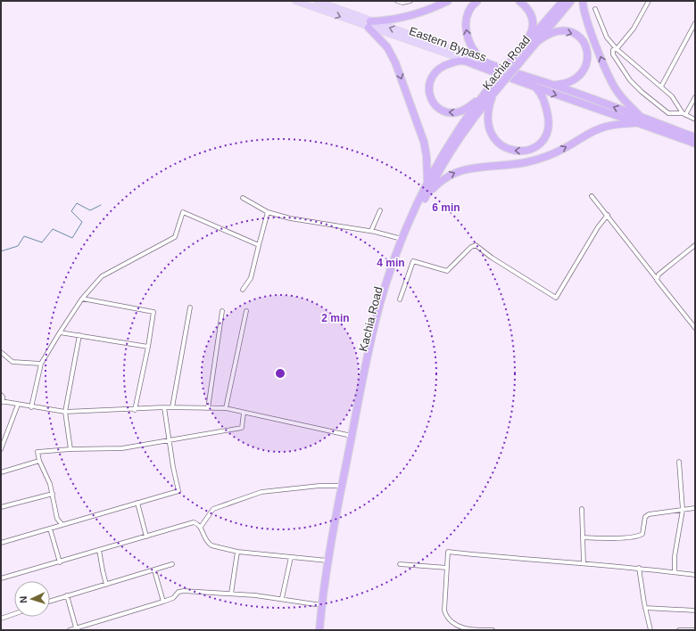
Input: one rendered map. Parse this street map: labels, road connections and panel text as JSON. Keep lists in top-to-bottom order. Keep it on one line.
{"streets":{"highway":["Eastern Bypass","Kachia Road"]},"north":"left","rings":["6 min","4 min","2 min"]}
